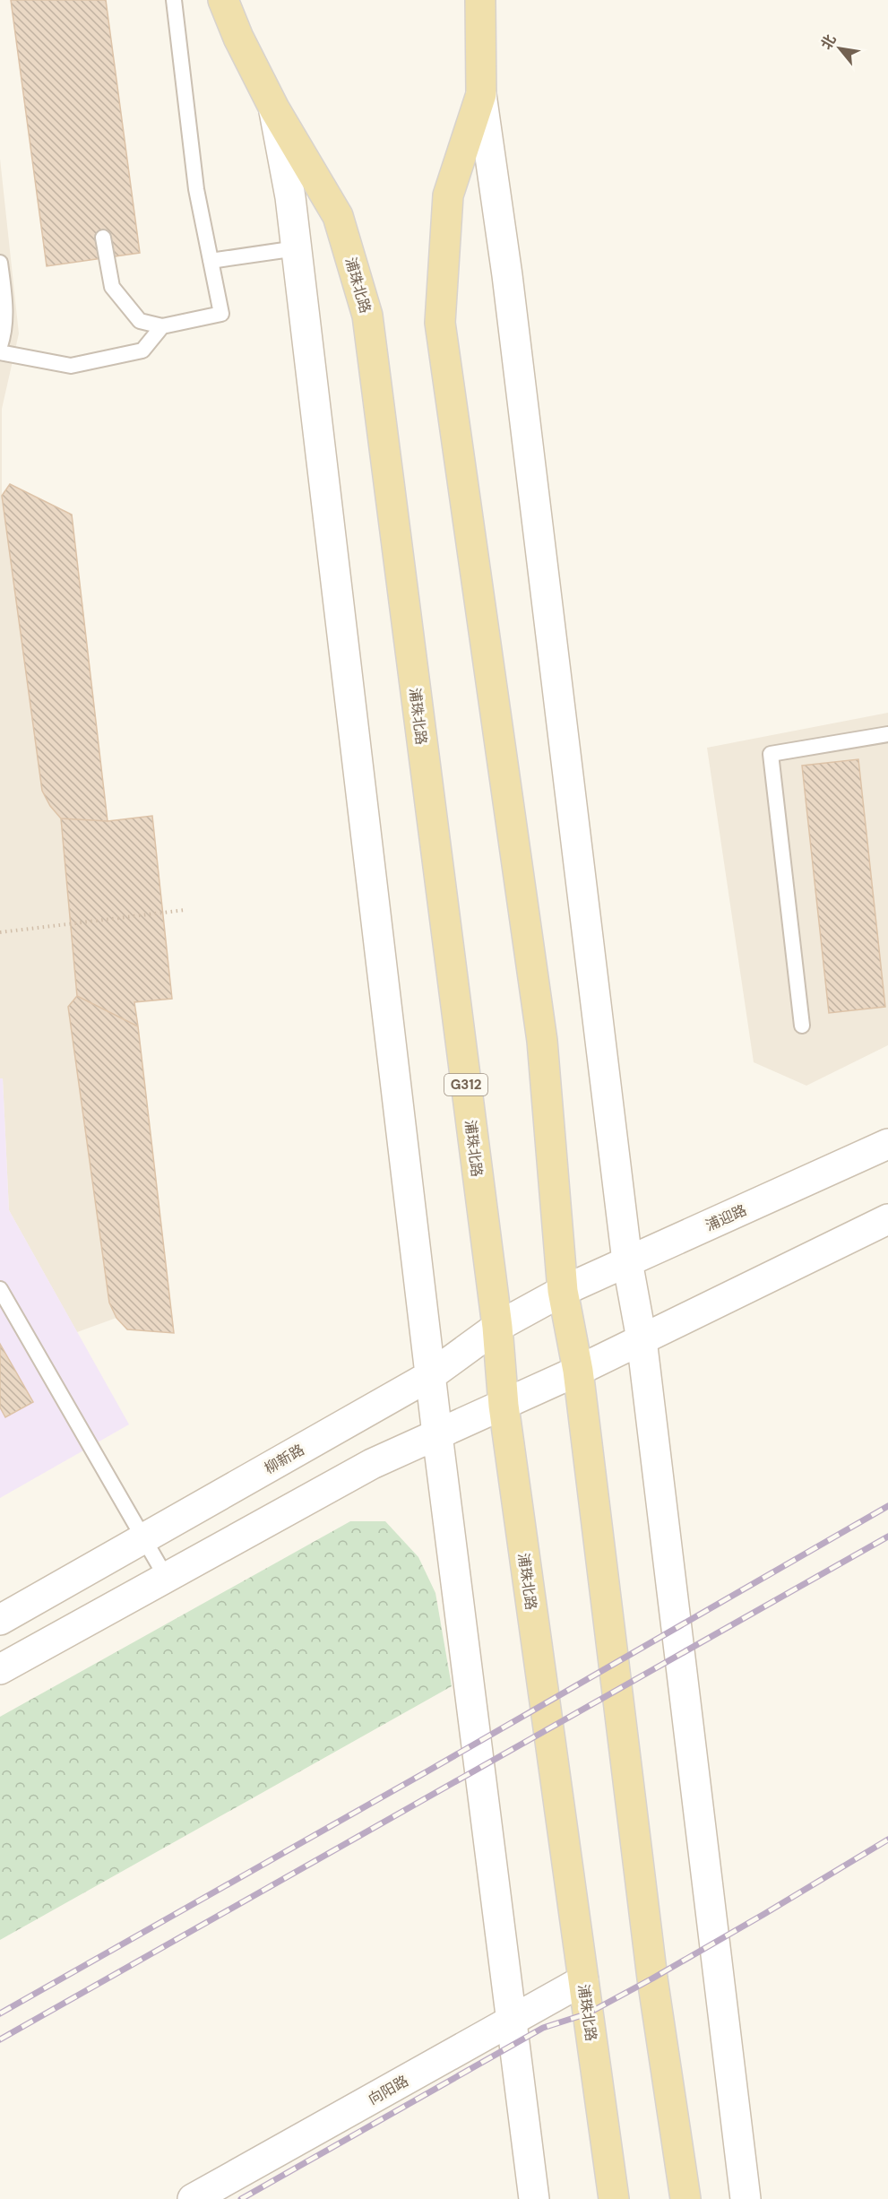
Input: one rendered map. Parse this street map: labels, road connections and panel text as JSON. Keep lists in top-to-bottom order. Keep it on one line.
{"streets":{"main road":["浦珠北路","G312"],"street":["浦迎路","柳新路","向阳路"]},"crossings":[["浦珠北路","柳新路"],["浦珠北路","向阳路"],["浦迎路","柳新路"]],"north":"top left"}
